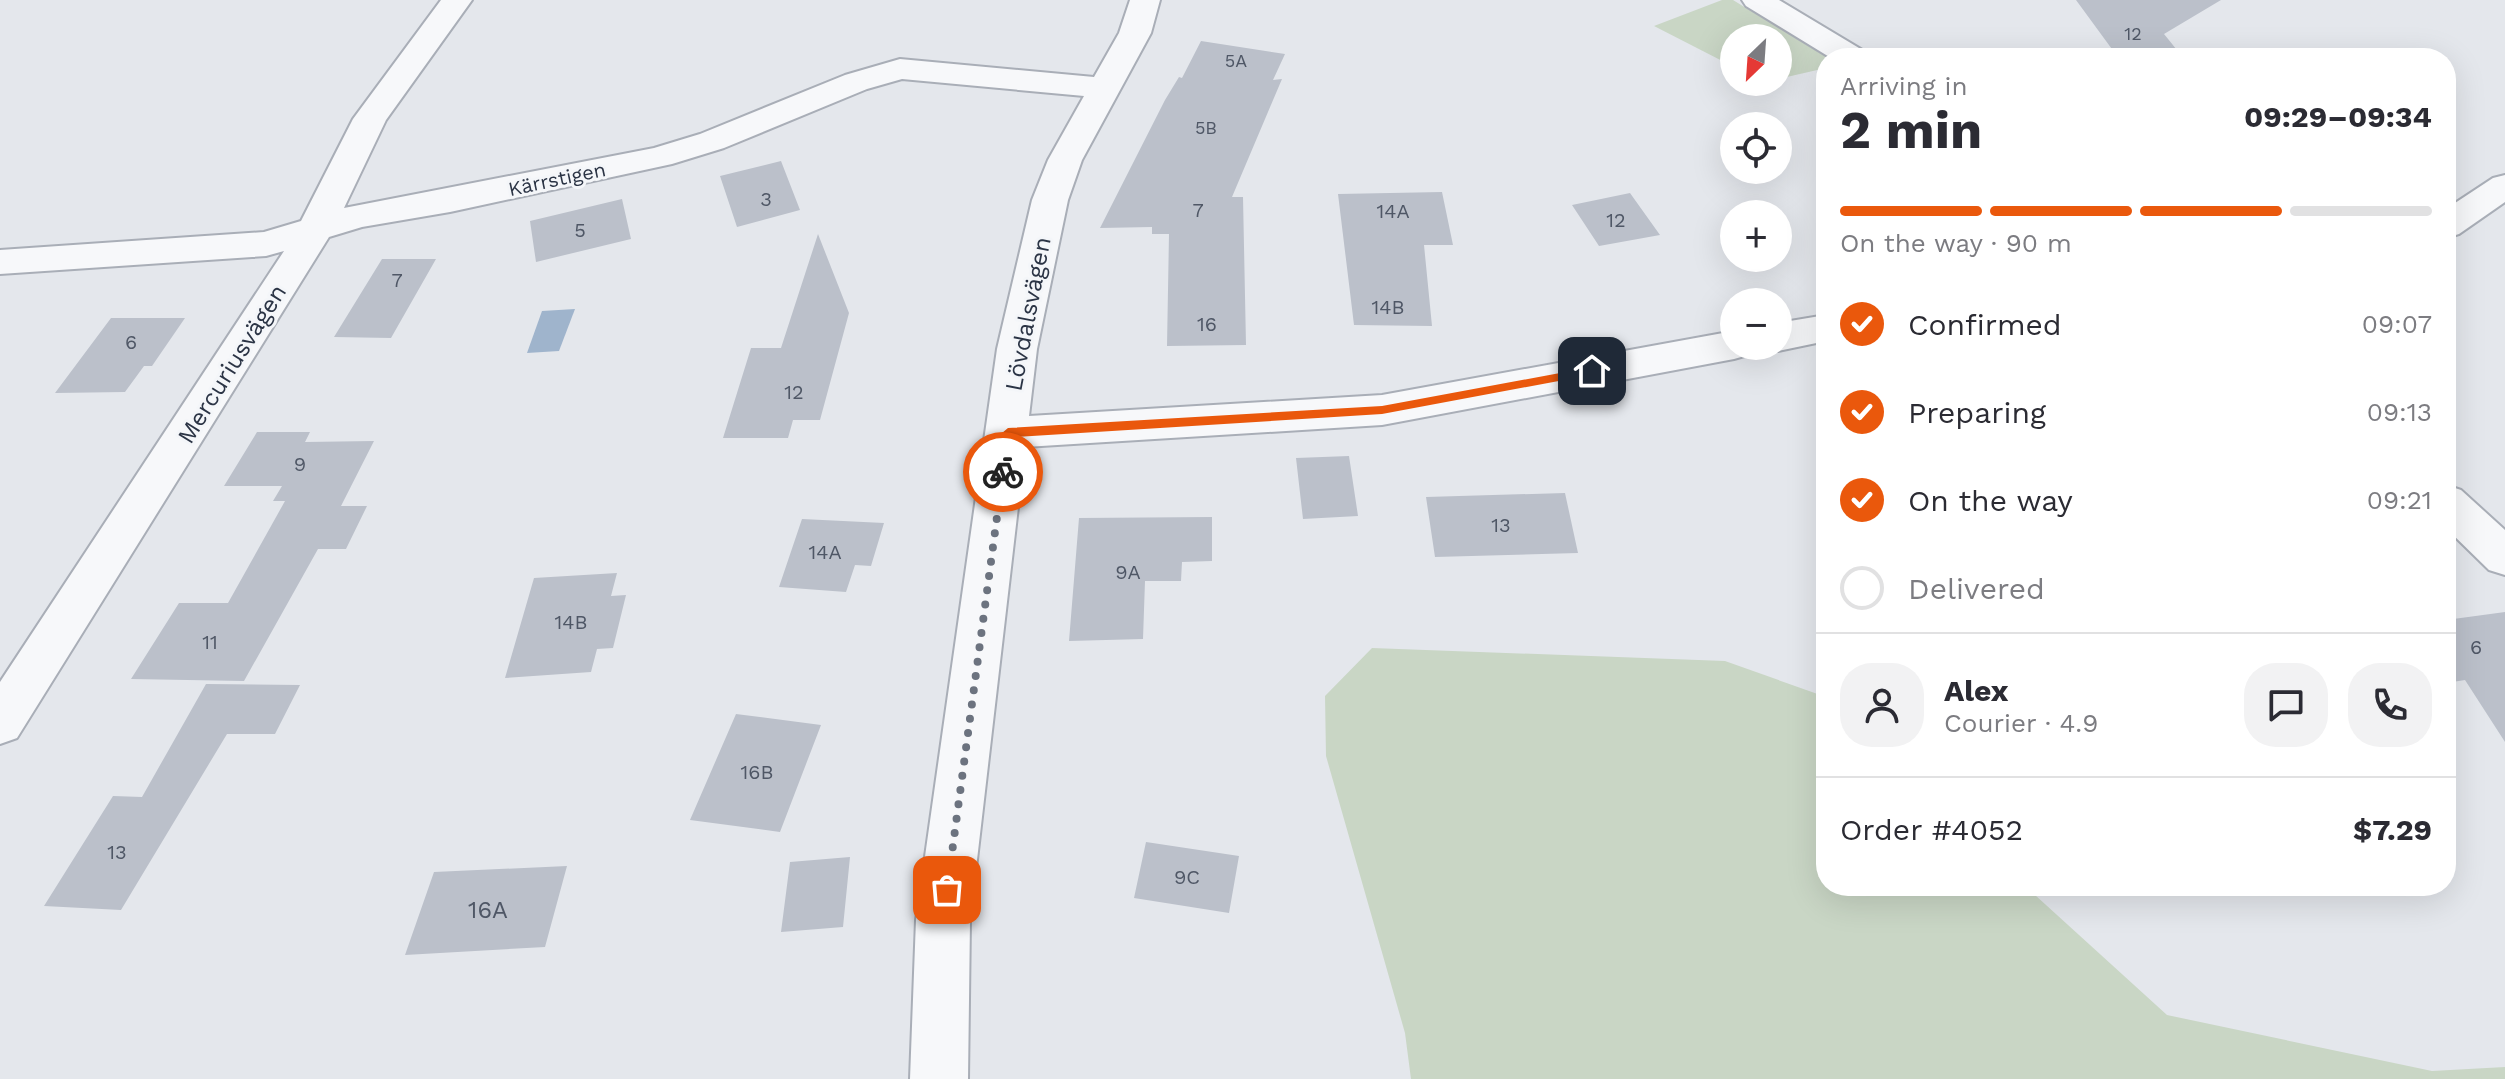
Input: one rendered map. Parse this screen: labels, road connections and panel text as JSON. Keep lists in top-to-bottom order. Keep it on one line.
{"streets":{"street":["Kärrstigen","Lövdalsvägen","Mercuriusvägen"]},"crossings":[["Kärrstigen","Lövdalsvägen"],["Kärrstigen","Mercuriusvägen"]],"house_numbers":["12","5A","5B","3","7","14A","12","5","7","14B","16","6","12","9","13","14A","9A","14B","11","6","16B","13","9C","16A"],"north":"bottom left","page":{"map_buttons":["+","−"],"heading":["2 min","Arriving in","09:29–09:34"],"panel":["Alex","Courier · 4.9","Order #4052","$7.29"],"bar":"On the way · 90 m","list":[["Confirmed","09:07"],["Preparing","09:13"],["On the way","09:21"],"Delivered"]}}
